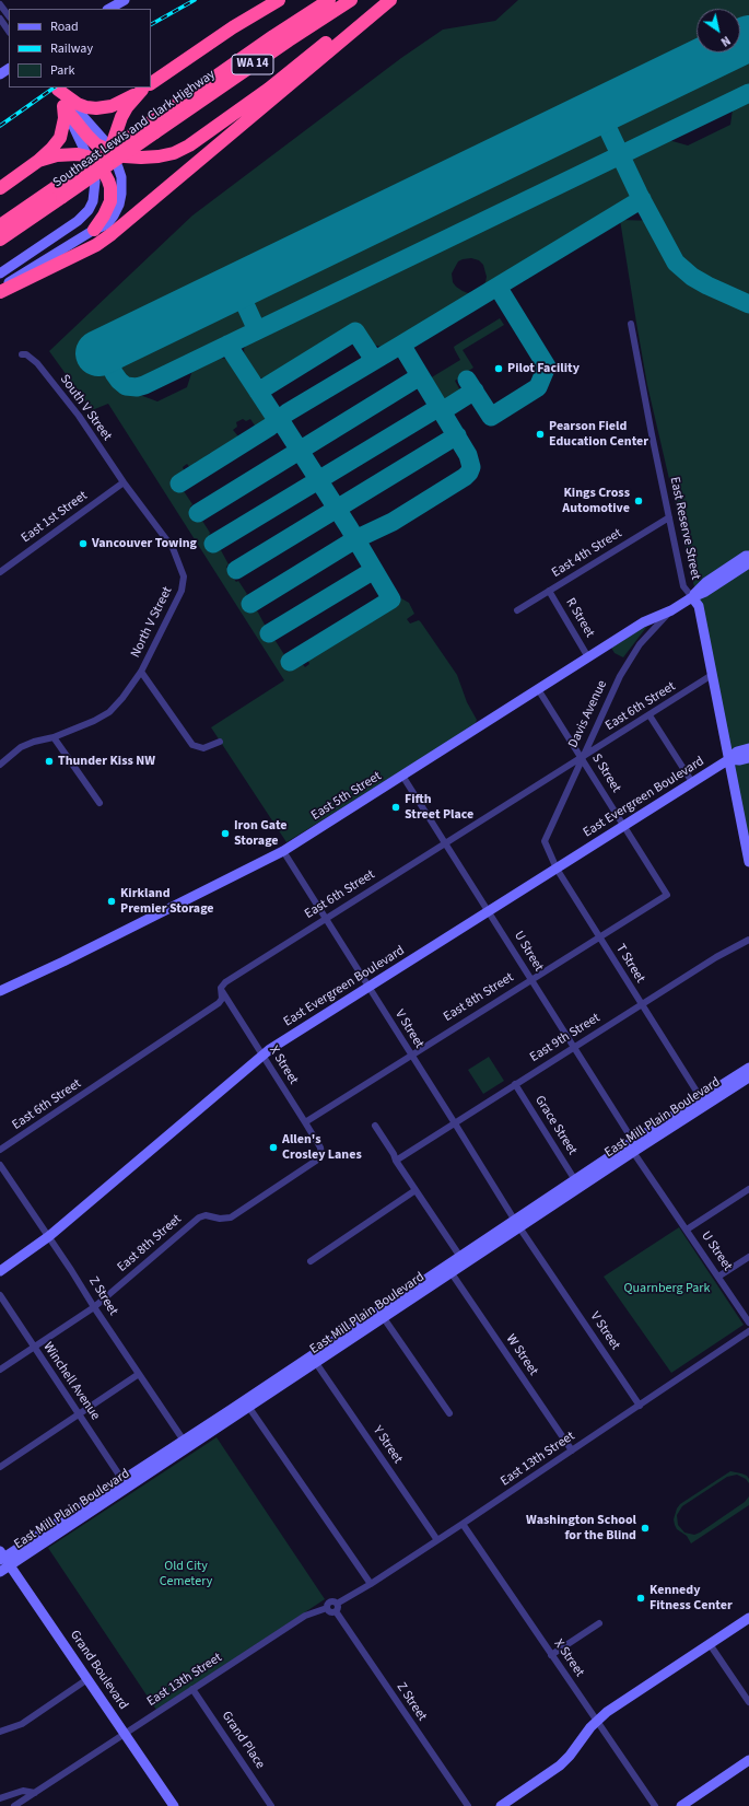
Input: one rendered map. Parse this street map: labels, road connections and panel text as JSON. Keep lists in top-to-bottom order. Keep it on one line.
{"streets":{"highway":["WA 14","Southeast Lewis and Clark Highway"],"street":["South V Street","East 1st Street","East Reserve Street","East 4th Street","R Street","North V Street","East 6th Street","Davis Avenue","S Street","East 5th Street","East Evergreen Boulevard","U Street","T Street","East 8th Street","V Street","East 9th Street","X Street","East Mill Plain Boulevard","Grace Street","Z Street","W Street","Winchell Avenue","Y Street","East 13th Street","Grand Boulevard","Grand Place"]},"crossings":[["South V Street","East 1st Street"],["South V Street","North V Street"],["East 1st Street","North V Street"],["East Reserve Street","East 4th Street"],["East Reserve Street","East 6th Street"],["East Reserve Street","East 5th Street"],["East Reserve Street","East Evergreen Boulevard"],["East 4th Street","R Street"],["R Street","East 5th Street"],["East 6th Street","Davis Avenue"],["East 6th Street","S Street"],["East 6th Street","U Street"],["East 6th Street","V Street"],["East 6th Street","X Street"],["Davis Avenue","S Street"],["Davis Avenue","East 5th Street"],["Davis Avenue","T Street"],["S Street","East 5th Street"],["S Street","East Evergreen Boulevard"],["S Street","East 8th Street"],["East 5th Street","U Street"],["East 5th Street","V Street"],["East Evergreen Boulevard","U Street"],["East Evergreen Boulevard","T Street"],["East Evergreen Boulevard","V Street"],["East Evergreen Boulevard","X Street"],["East Evergreen Boulevard","Z Street"],["U Street","East 8th Street"],["U Street","East 9th Street"],["U Street","East Mill Plain Boulevard"],["T Street","East 8th Street"],["T Street","East 9th Street"],["T Street","East Mill Plain Boulevard"],["East 8th Street","V Street"],["East 8th Street","X Street"],["East 8th Street","Z Street"],["East 8th Street","Winchell Avenue"],["V Street","East 9th Street"],["V Street","East Mill Plain Boulevard"],["V Street","East 13th Street"],["East 9th Street","Grace Street"],["X Street","East 13th Street"],["East Mill Plain Boulevard","Grace Street"],["East Mill Plain Boulevard","Z Street"],["East Mill Plain Boulevard","W Street"],["East Mill Plain Boulevard","Winchell Avenue"],["East Mill Plain Boulevard","Y Street"],["East Mill Plain Boulevard","Grand Boulevard"],["Z Street","East 13th Street"],["W Street","East 13th Street"],["Y Street","East 13th Street"],["East 13th Street","Grand Boulevard"],["East 13th Street","Grand Place"]],"parks":["Quarnberg Park","Old City Cemetery"],"places":["Pilot Facility","Pearson Field Education Center","Kings Cross Automotive","Vancouver Towing","Thunder Kiss NW","Fifth Street Place","Iron Gate Storage","Kirkland Premier Storage","Allen's Crosley Lanes","Washington School for the Blind","Kennedy Fitness Center"],"legend":["Road","Railway","Park"],"north":"bottom right"}
